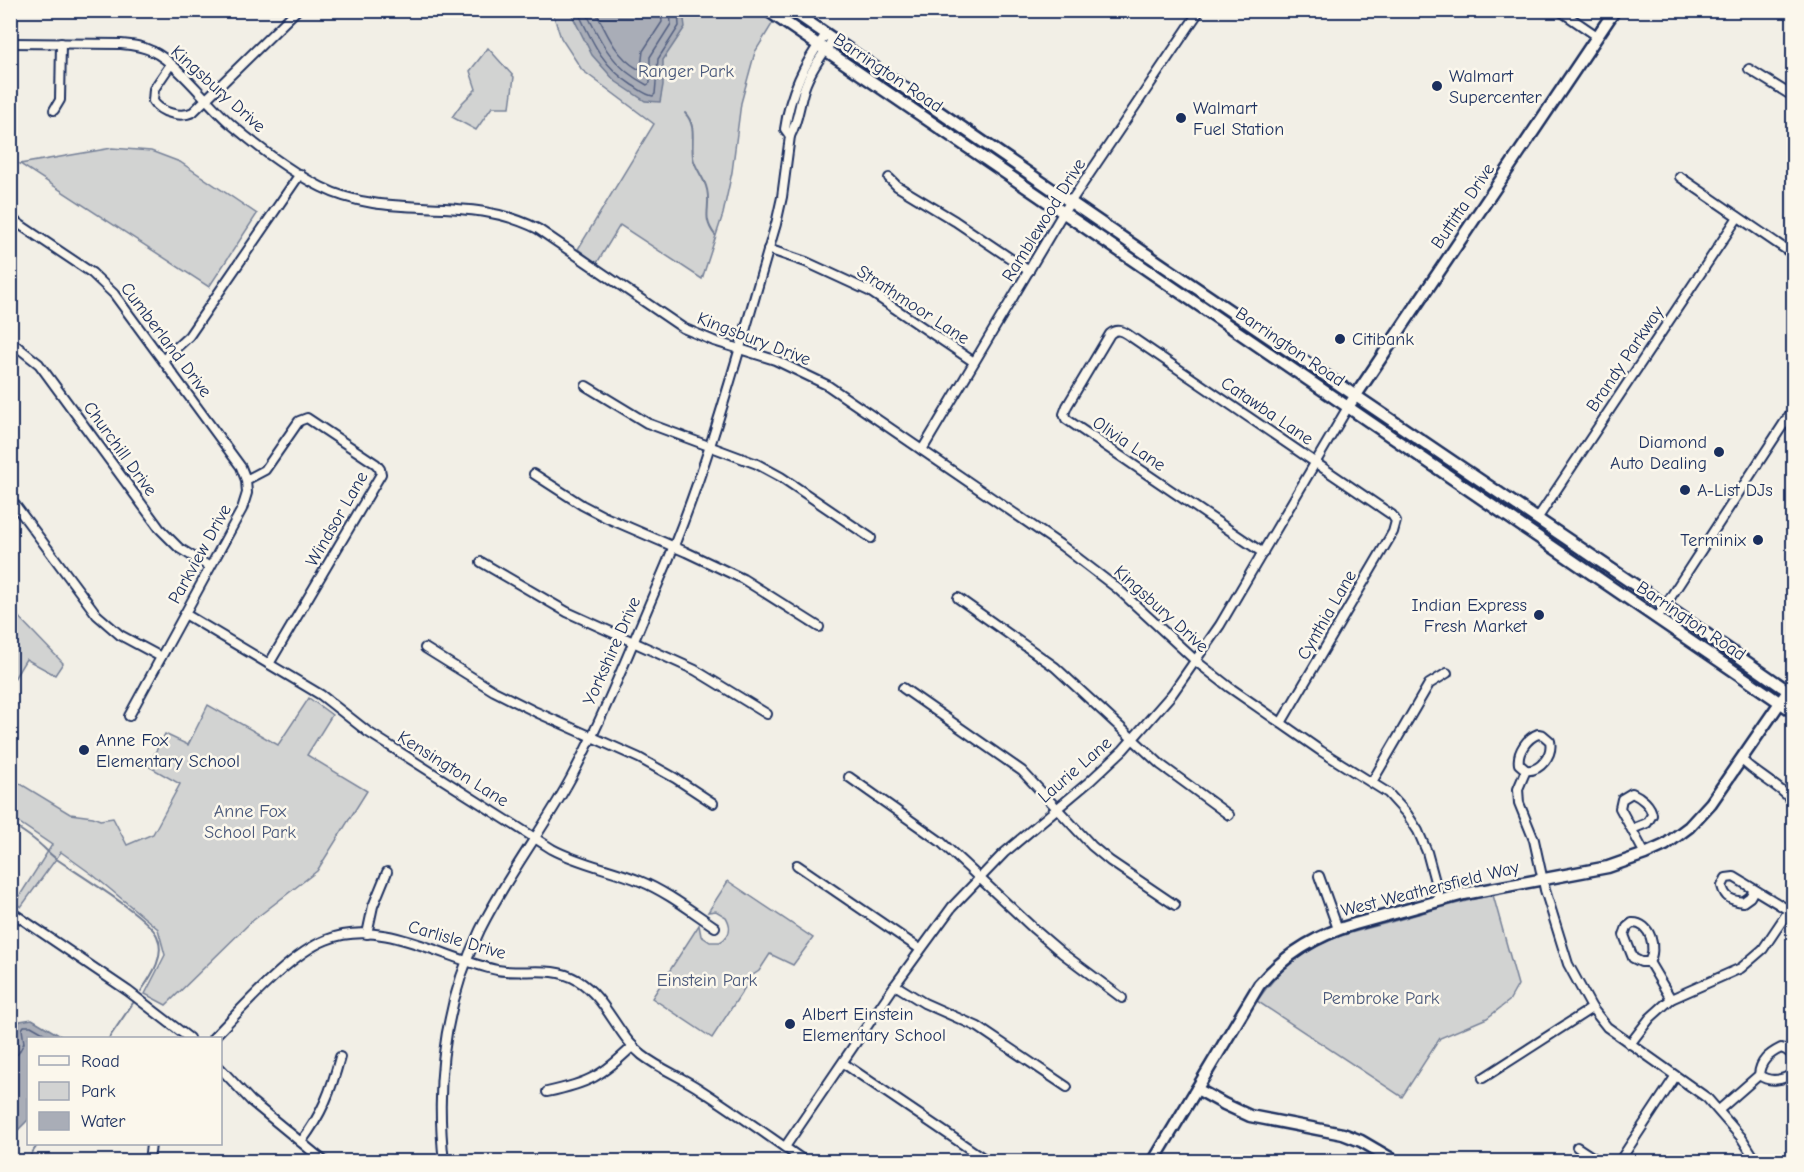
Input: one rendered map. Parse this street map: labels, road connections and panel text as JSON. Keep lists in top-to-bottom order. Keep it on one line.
{"streets":{"main road":["Barrington Road","Buttitta Drive","Laurie Lane","West Weathersfield Way"],"street":["Kingsbury Drive","Ramblewood Drive","Strathmoor Lane","Cumberland Drive","Brandy Parkway","Catawba Lane","Olivia Lane","Churchill Drive","Windsor Lane","Parkview Drive","Cynthia Lane","Yorkshire Drive","Kensington Lane","Carlisle Drive"]},"crossings":[["Barrington Road","Buttitta Drive"],["Barrington Road","Ramblewood Drive"],["Barrington Road","Brandy Parkway"],["Barrington Road","Yorkshire Drive"],["Barrington Road","Laurie Lane"],["Barrington Road","West Weathersfield Way"],["Kingsbury Drive","Ramblewood Drive"],["Kingsbury Drive","Cynthia Lane"],["Kingsbury Drive","Yorkshire Drive"],["Kingsbury Drive","Laurie Lane"],["Kingsbury Drive","West Weathersfield Way"],["Buttitta Drive","Laurie Lane"],["Ramblewood Drive","Strathmoor Lane"],["Strathmoor Lane","Yorkshire Drive"],["Cumberland Drive","Windsor Lane"],["Cumberland Drive","Parkview Drive"],["Catawba Lane","Olivia Lane"],["Catawba Lane","Cynthia Lane"],["Catawba Lane","Laurie Lane"],["Olivia Lane","Laurie Lane"],["Churchill Drive","Parkview Drive"],["Windsor Lane","Parkview Drive"],["Windsor Lane","Kensington Lane"],["Parkview Drive","Kensington Lane"],["Yorkshire Drive","Kensington Lane"],["Yorkshire Drive","Carlisle Drive"],["Laurie Lane","Carlisle Drive"]],"parks":["Ranger Park","Anne Fox School Park","Einstein Park","Pembroke Park"],"places":["Walmart Supercenter","Walmart Fuel Station","Citibank","Diamond Auto Dealing","A-List DJs","Terminix","Indian Express Fresh Market","Anne Fox Elementary School","Albert Einstein Elementary School"],"legend":["Road","Park","Water"]}
